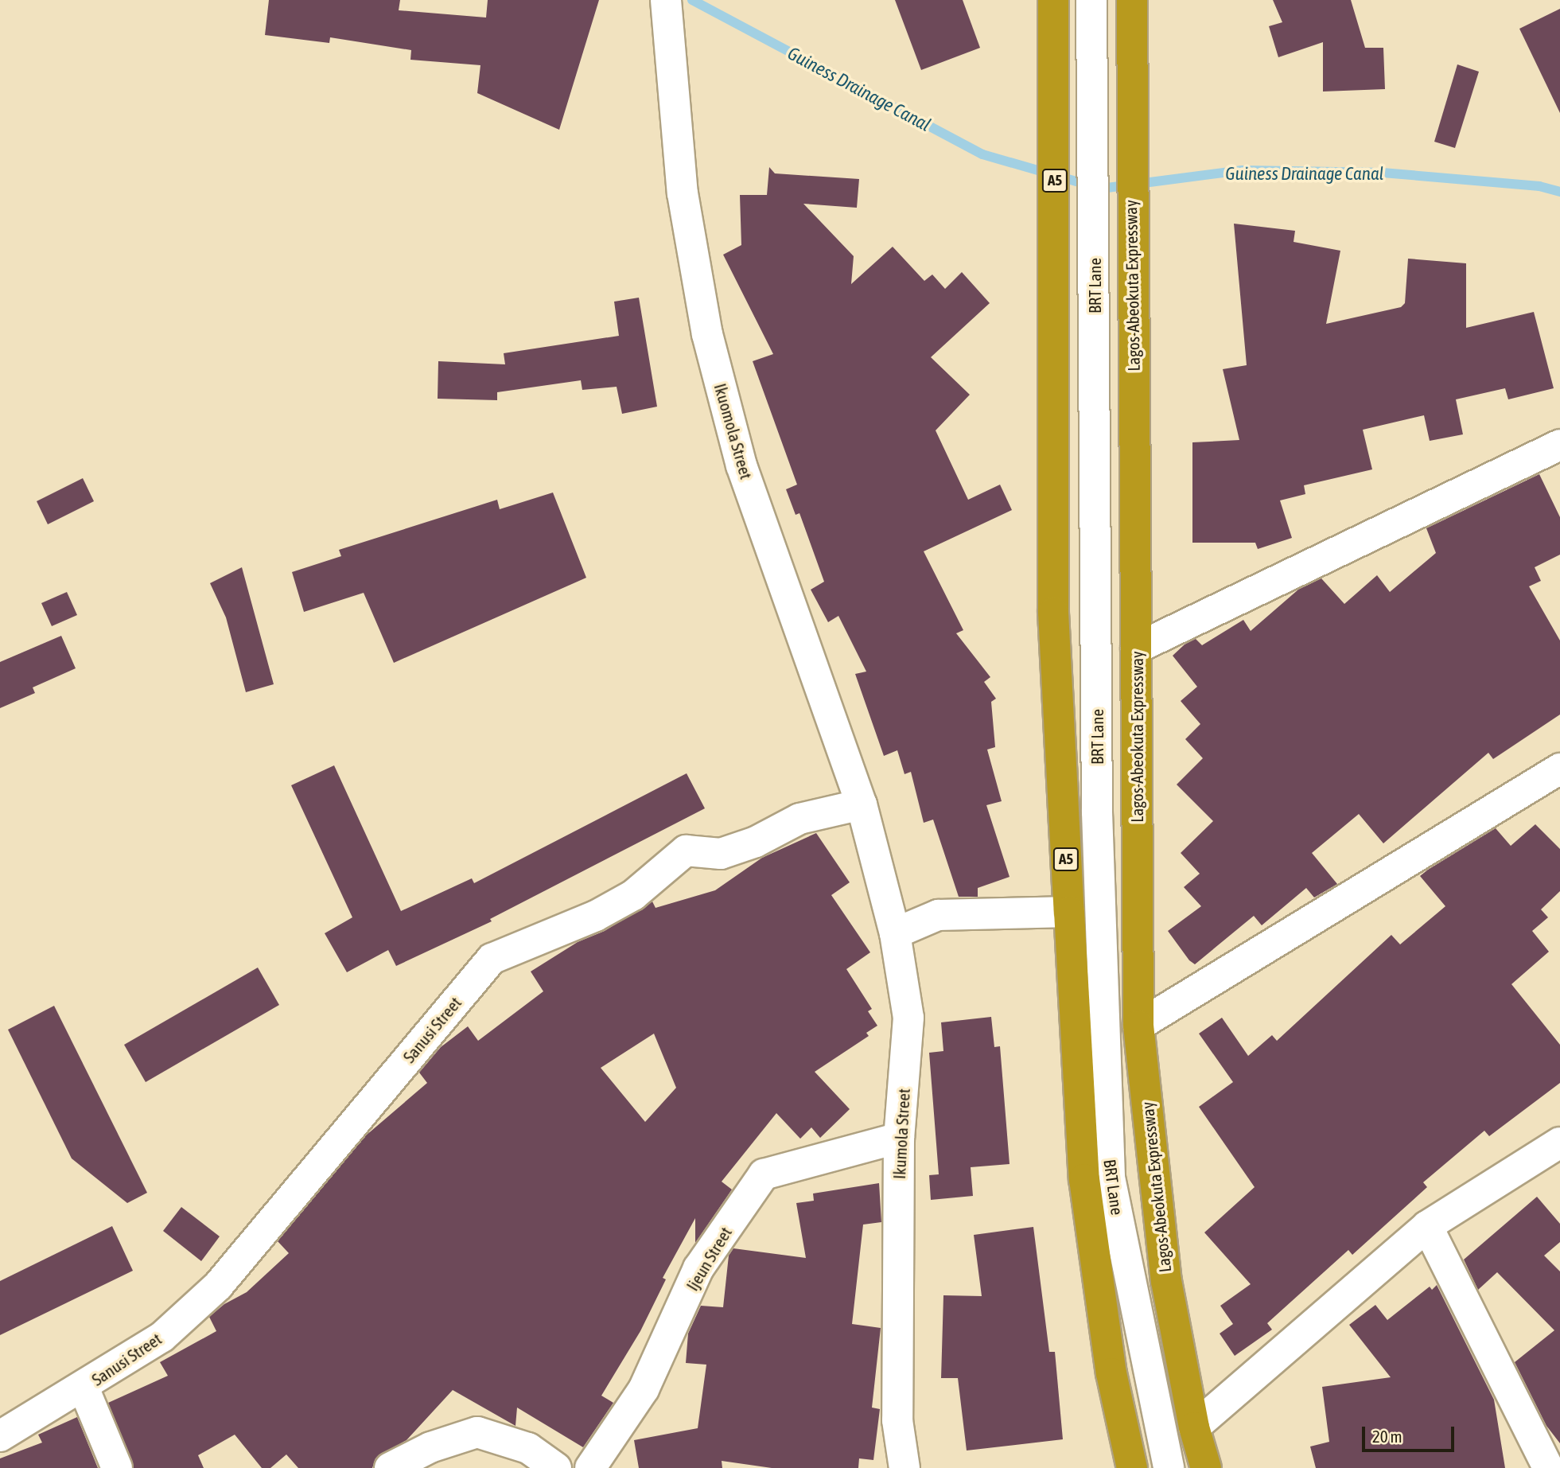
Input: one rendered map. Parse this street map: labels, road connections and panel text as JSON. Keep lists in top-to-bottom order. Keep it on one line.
{"streets":{"highway":["A5","Lagos-Abeokuta Expressway"],"street":["BRT Lane","Ikuomola Street","Sanusi Street","Ikumola Street","Ijeun Street"]},"crossings":[["Ikuomola Street","Sanusi Street"],["Ikuomola Street","Ikumola Street"],["Sanusi Street","Ikumola Street"],["Ikumola Street","Ijeun Street"]],"water":["Guiness Drainage Canal"],"scale_bar":"20 m"}
